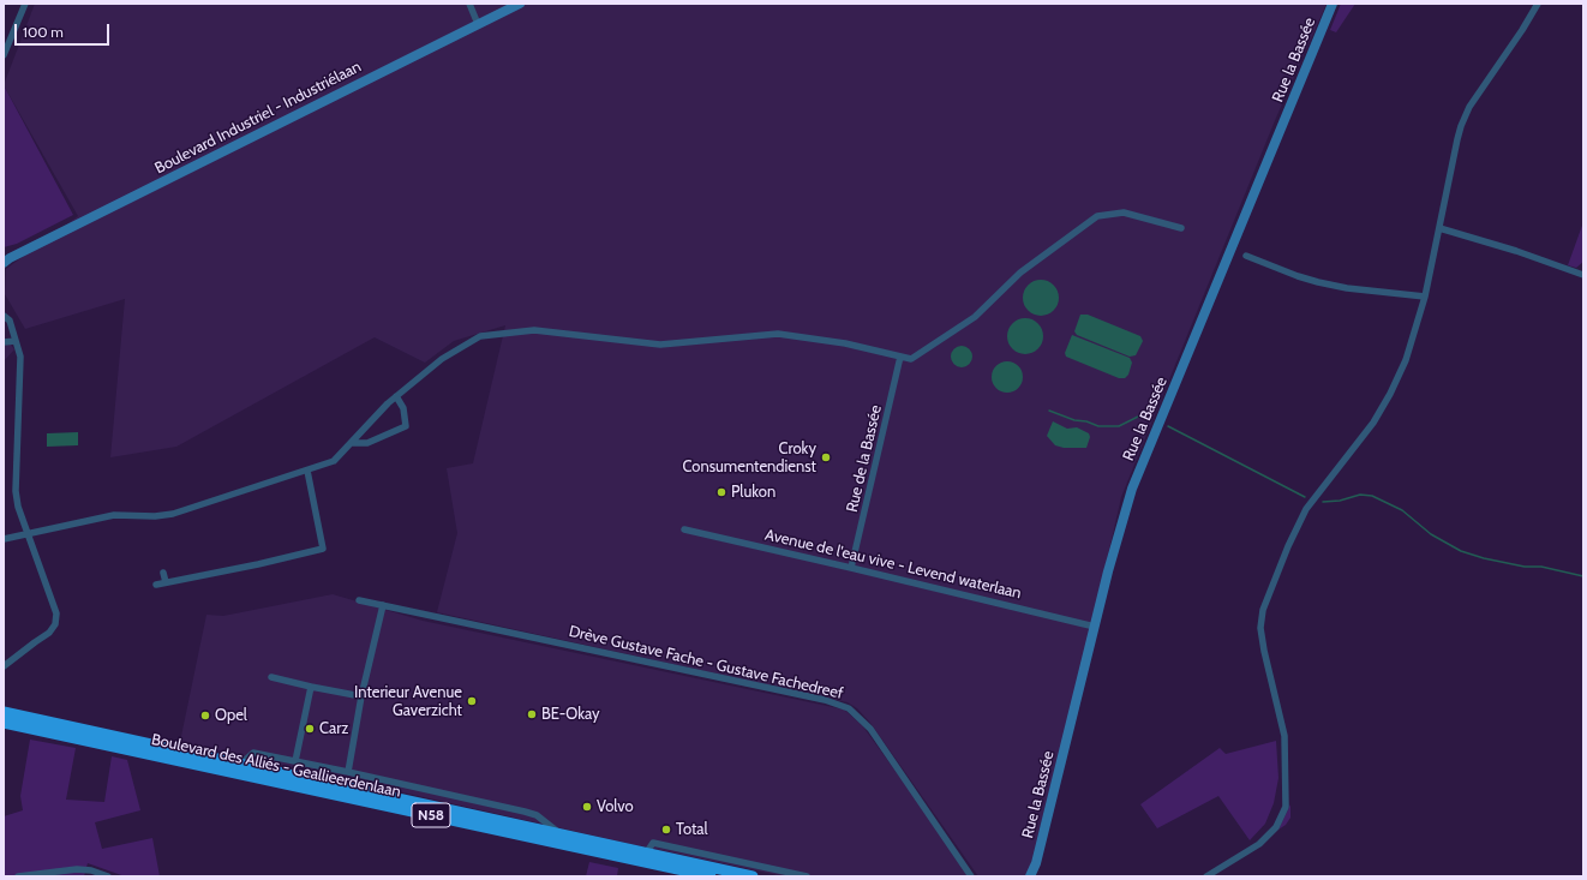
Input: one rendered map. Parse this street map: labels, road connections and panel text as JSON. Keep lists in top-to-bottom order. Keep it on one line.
{"streets":{"highway":["Boulevard des Alliés - Geallieerdenlaan","N58"],"main road":["Rue la Bassée","Boulevard Industriel - Industriélaan"],"street":["Rue de la Bassée","Avenue de l'eau vive - Levend waterlaan","Drève Gustave Fache - Gustave Fachedreef"]},"crossings":[["Rue la Bassée","Avenue de l'eau vive - Levend waterlaan"],["Rue de la Bassée","Avenue de l'eau vive - Levend waterlaan"]],"places":["Croky Consumentendienst","Plukon","Interieur Avenue Gaverzicht","BE-Okay","Opel","Carz","Volvo","Total"],"scale_bar":"100 m"}
